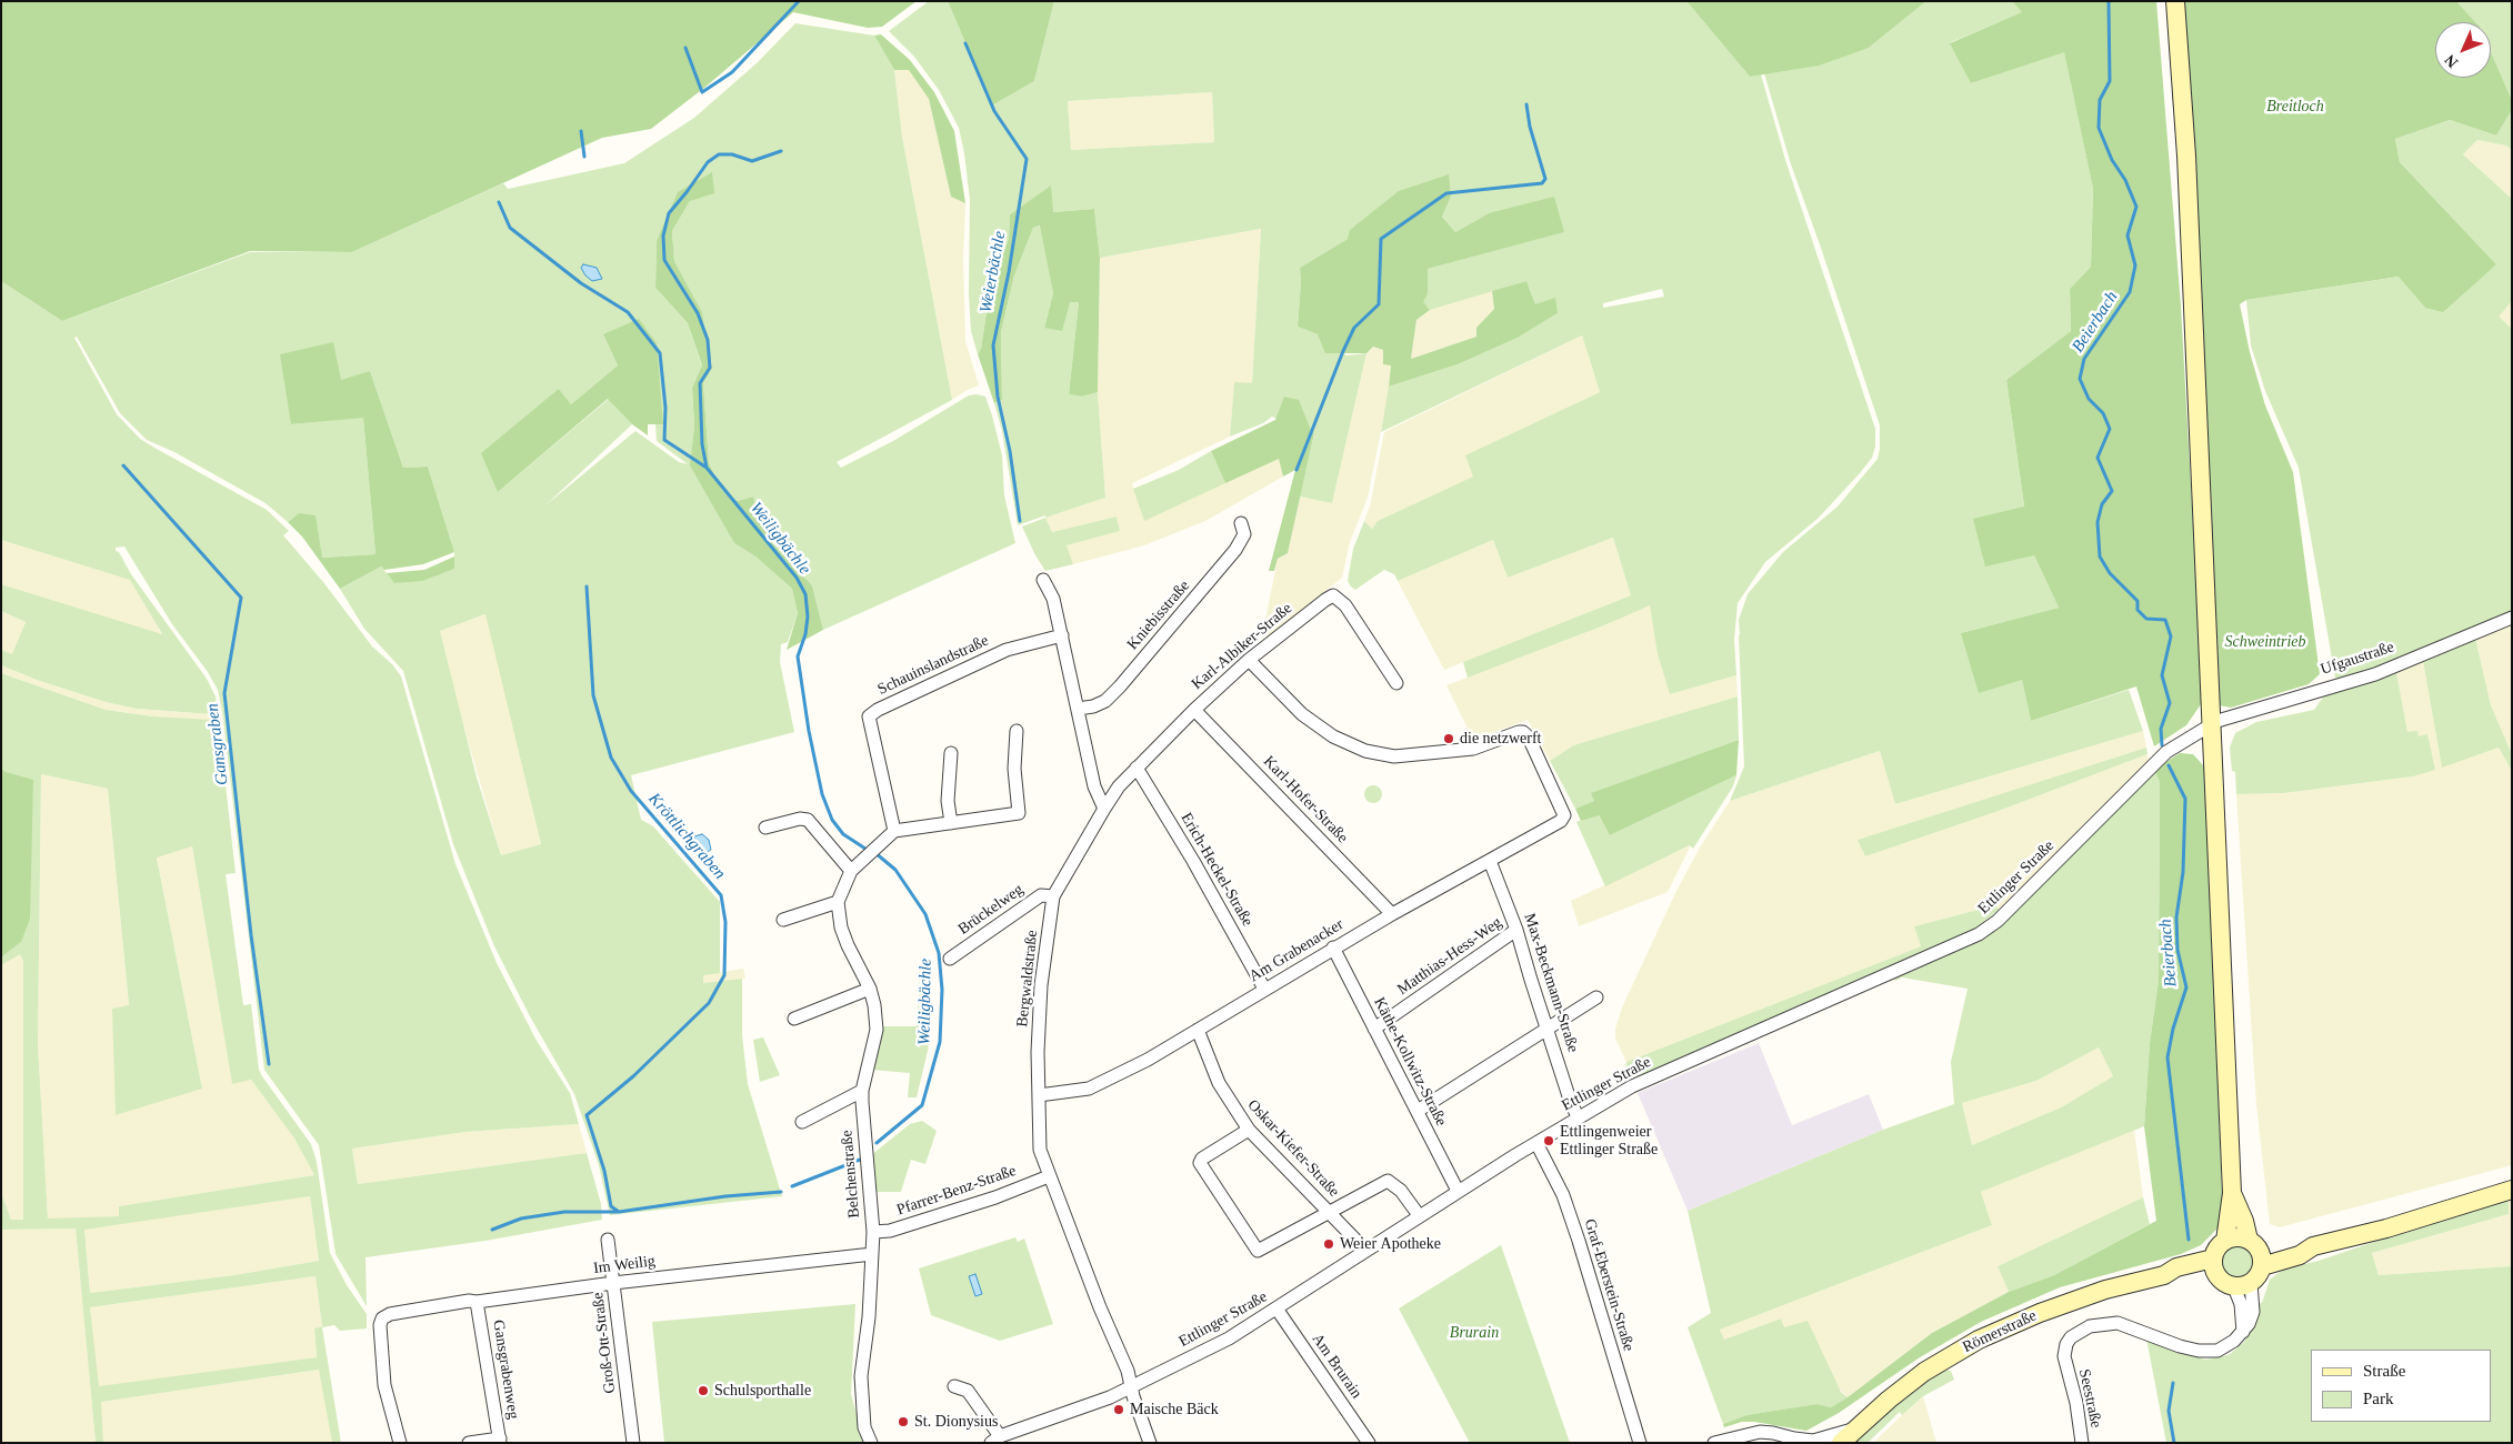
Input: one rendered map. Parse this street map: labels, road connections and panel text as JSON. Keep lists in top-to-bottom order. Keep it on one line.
{"streets":{"street":["Kniebisstraße","Karl-Albiker-Straße","Ufgaustraße","Schauinslandstraße","Karl-Hofer-Straße","Erich-Heckel-Straße","Ettlinger Straße","Brückelweg","Am Grabenacker","Matthias-Hess-Weg","Bergwaldstraße","Max-Beckmann-Straße","Käthe-Kollwitz-Straße","Oskar-Kiefer-Straße","Belchenstraße","Pfarrer-Benz-Straße","Im Weilig","Graf-Eberstein-Straße","Römerstraße","Groß-Ott-Straße","Am Brurain","Gansgrabenweg","Seestraße"]},"crossings":[["Karl-Albiker-Straße","Karl-Hofer-Straße"],["Karl-Albiker-Straße","Erich-Heckel-Straße"],["Karl-Albiker-Straße","Am Grabenacker"],["Karl-Albiker-Straße","Bergwaldstraße"],["Ufgaustraße","Ettlinger Straße"],["Karl-Hofer-Straße","Am Grabenacker"],["Erich-Heckel-Straße","Am Grabenacker"],["Ettlinger Straße","Bergwaldstraße"],["Ettlinger Straße","Max-Beckmann-Straße"],["Ettlinger Straße","Käthe-Kollwitz-Straße"],["Ettlinger Straße","Oskar-Kiefer-Straße"],["Ettlinger Straße","Graf-Eberstein-Straße"],["Ettlinger Straße","Am Brurain"],["Brückelweg","Bergwaldstraße"],["Am Grabenacker","Bergwaldstraße"],["Am Grabenacker","Max-Beckmann-Straße"],["Am Grabenacker","Käthe-Kollwitz-Straße"],["Am Grabenacker","Oskar-Kiefer-Straße"],["Matthias-Hess-Weg","Max-Beckmann-Straße"],["Matthias-Hess-Weg","Käthe-Kollwitz-Straße"],["Bergwaldstraße","Pfarrer-Benz-Straße"],["Belchenstraße","Pfarrer-Benz-Straße"],["Belchenstraße","Im Weilig"],["Im Weilig","Groß-Ott-Straße"],["Im Weilig","Gansgrabenweg"],["Römerstraße","Seestraße"]],"water":["Weierbächle","Beierbach","Weiligbächle","Gansgraben","Kröttlichgraben"],"parks":["Breitloch","Schweintrieb","Brurain"],"places":["die netzwerft","Ettlingenweier Ettlinger Straße","Weier Apotheke","Schulsporthalle","Maische Bäck","St. Dionysius"],"legend":["Straße","Park"],"north":"bottom left"}
